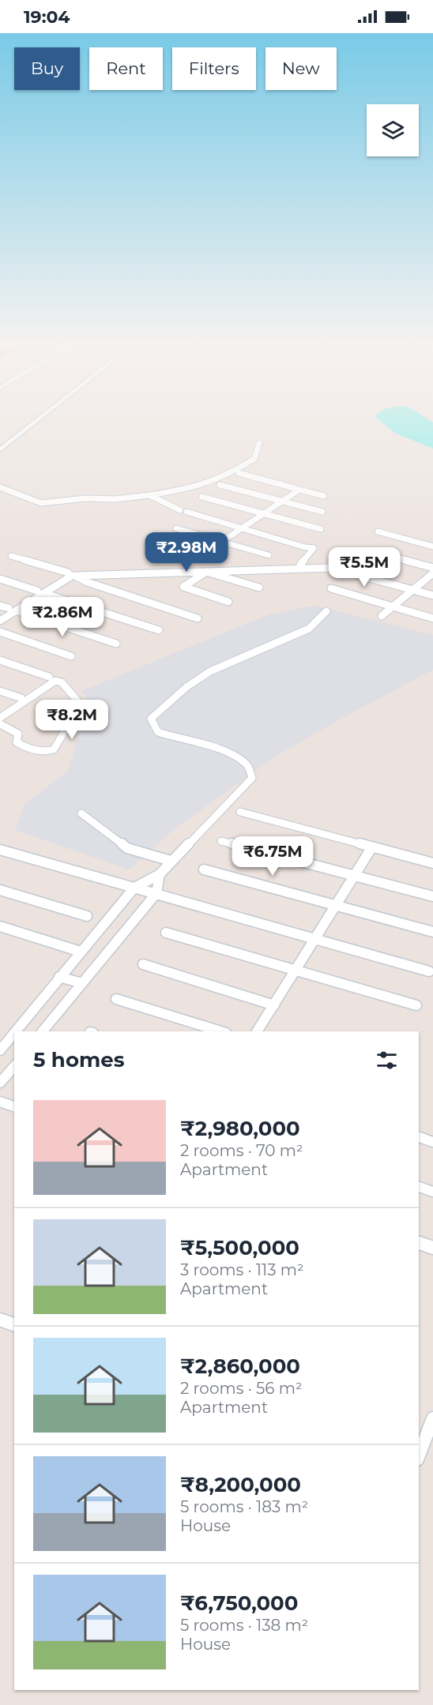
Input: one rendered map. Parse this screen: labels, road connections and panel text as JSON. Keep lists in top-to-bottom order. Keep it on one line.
{"page":{"status":"19:04","chip":["Buy","Rent","Filters","New"],"price":["₹2.98M","₹5.5M","₹2.86M","₹8.2M","₹6.75M"],"heading":"5 homes","list":[{"name":"₹2,980,000","note":"2 rooms · 70 m² · Apartment"},{"name":"₹5,500,000","note":"3 rooms · 113 m² · Apartment"},{"name":"₹2,860,000","note":"2 rooms · 56 m² · Apartment"},{"name":"₹8,200,000","note":"5 rooms · 183 m² · House"},{"name":"₹6,750,000","note":"5 rooms · 138 m² · House"}]}}
